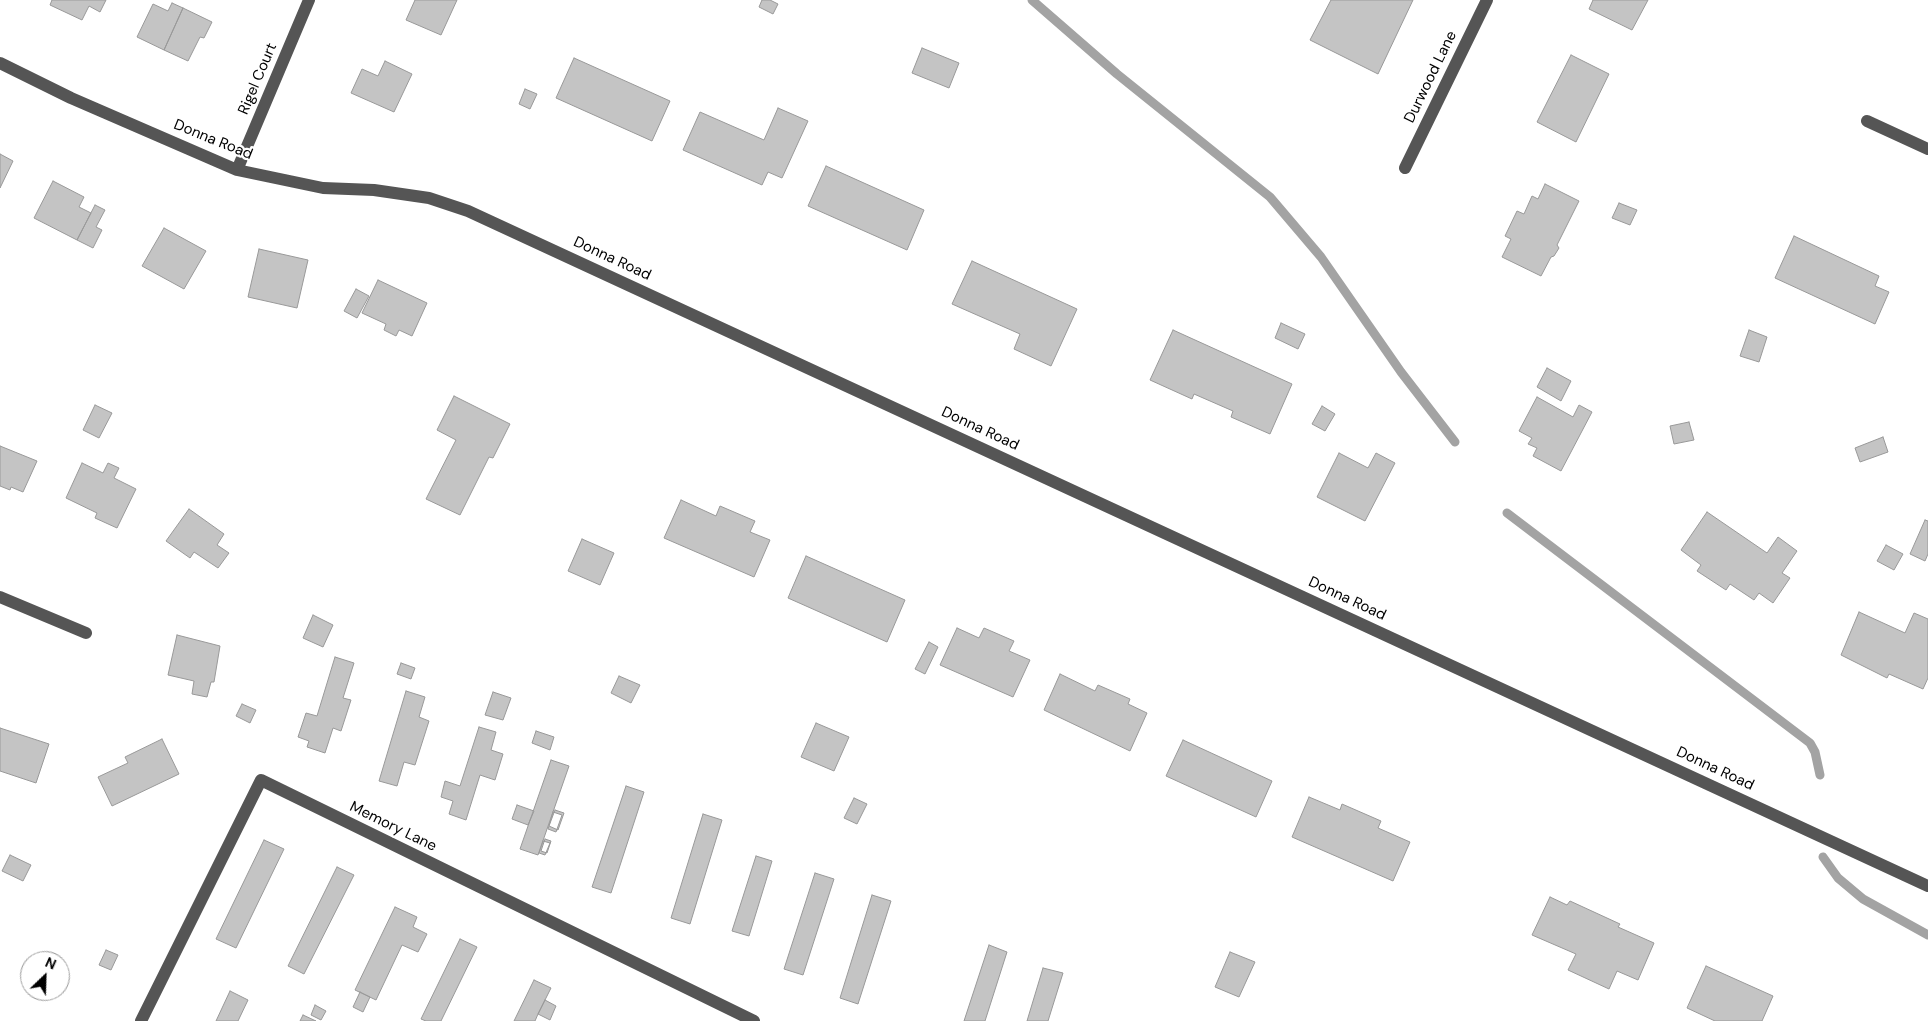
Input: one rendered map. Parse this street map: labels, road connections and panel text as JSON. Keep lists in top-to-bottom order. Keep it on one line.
{"streets":{"street":["Durwood Lane","Rigel Court","Donna Road","Memory Lane"]},"crossings":[["Rigel Court","Donna Road"]],"north":"top right"}
